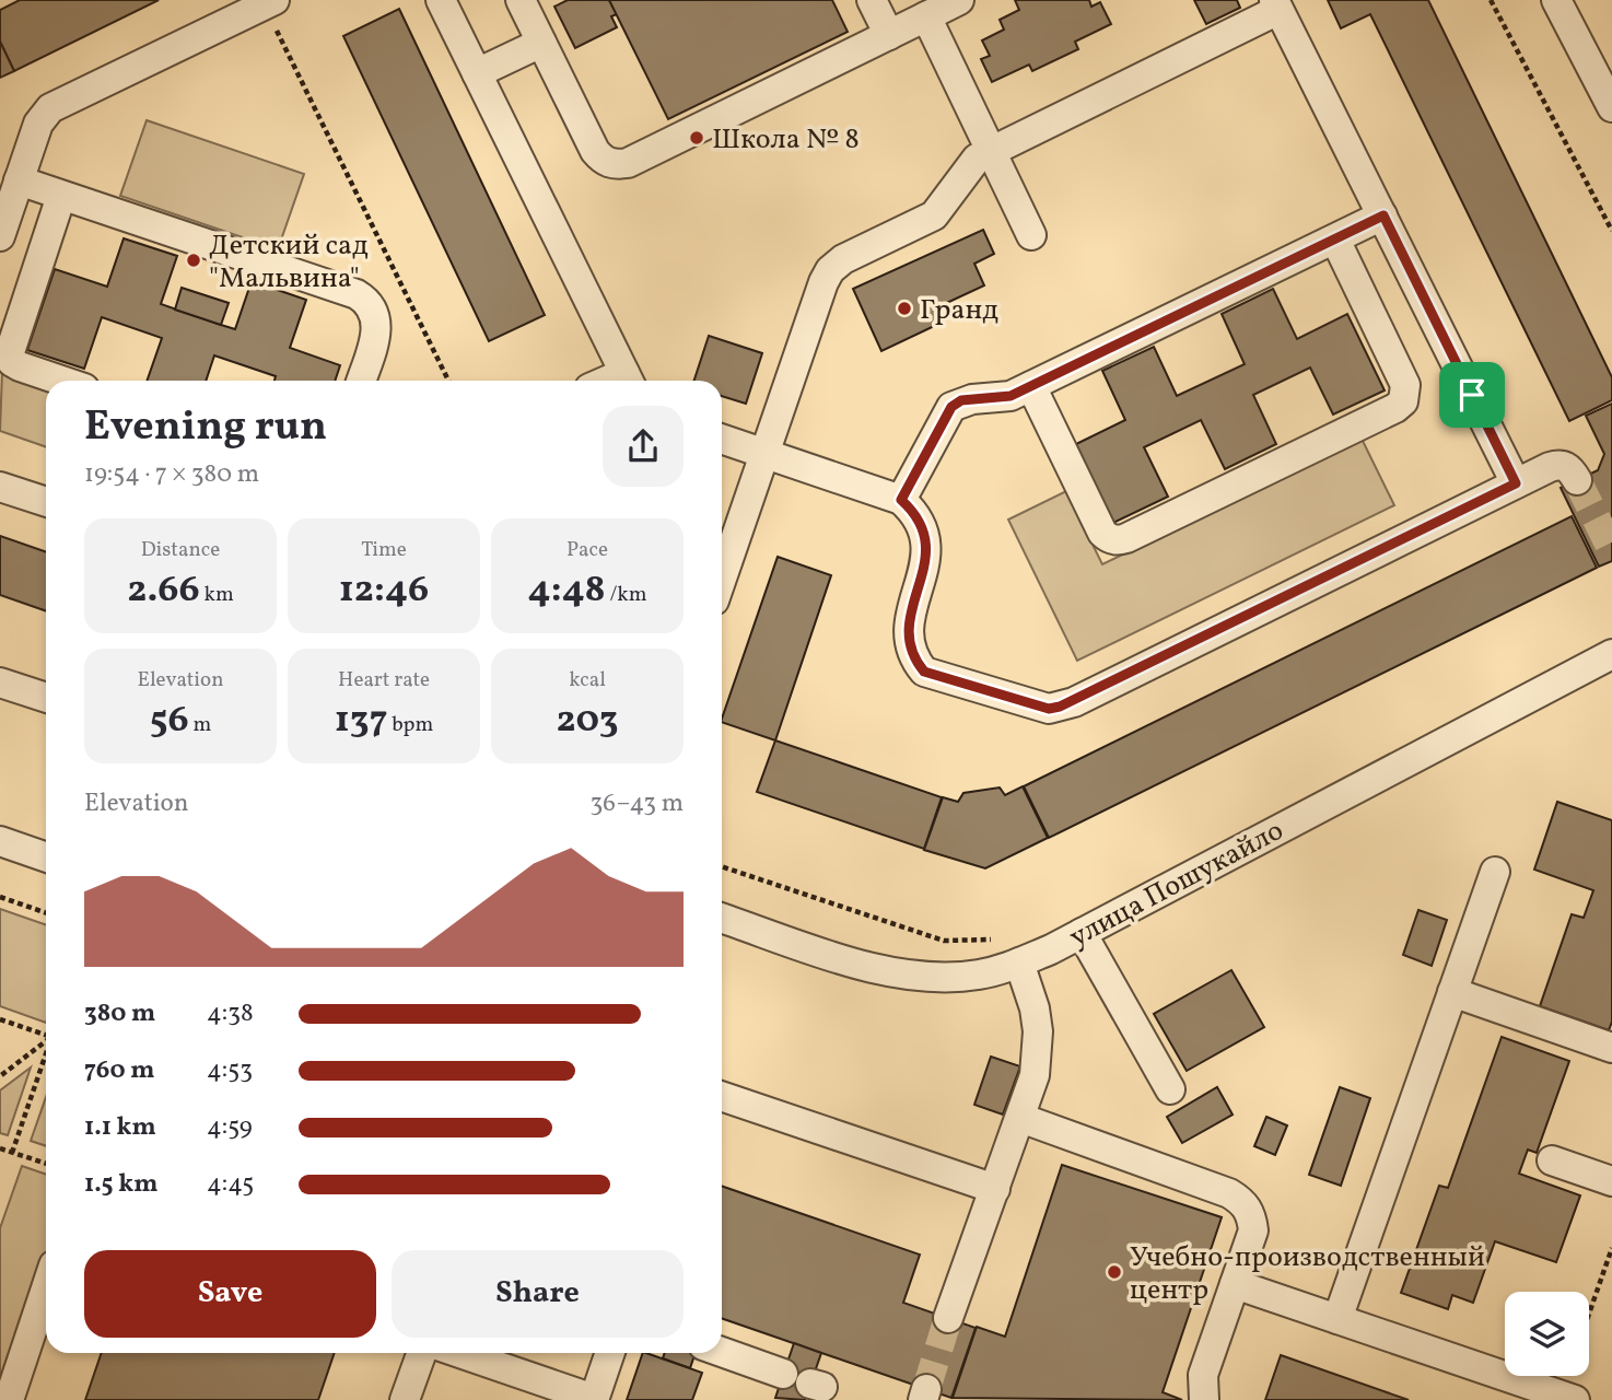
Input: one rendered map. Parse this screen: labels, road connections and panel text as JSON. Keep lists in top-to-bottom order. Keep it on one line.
{"streets":{"street":["улица Пошукайло"]},"places":["Школа № 8","Детский сад \"Мальвина\"","Гранд","Учебно-производственный центр"],"page":{"heading":["Evening run","19:54 · 7 × 380 m"],"stats":[["Distance","2.66 km"],["Time","12:46"],["Pace","4:48 /km"],["Elevation","56 m"],["Heart rate","137 bpm"],["kcal","203"]],"chart":["Elevation","36–43 m"],"list":[{"name":"380 m","note":"4:38"},{"name":"760 m","note":"4:53"},{"name":"1.1 km","note":"4:59"},{"name":"1.5 km","note":"4:45"}],"buttons":["Save","Share"]}}
